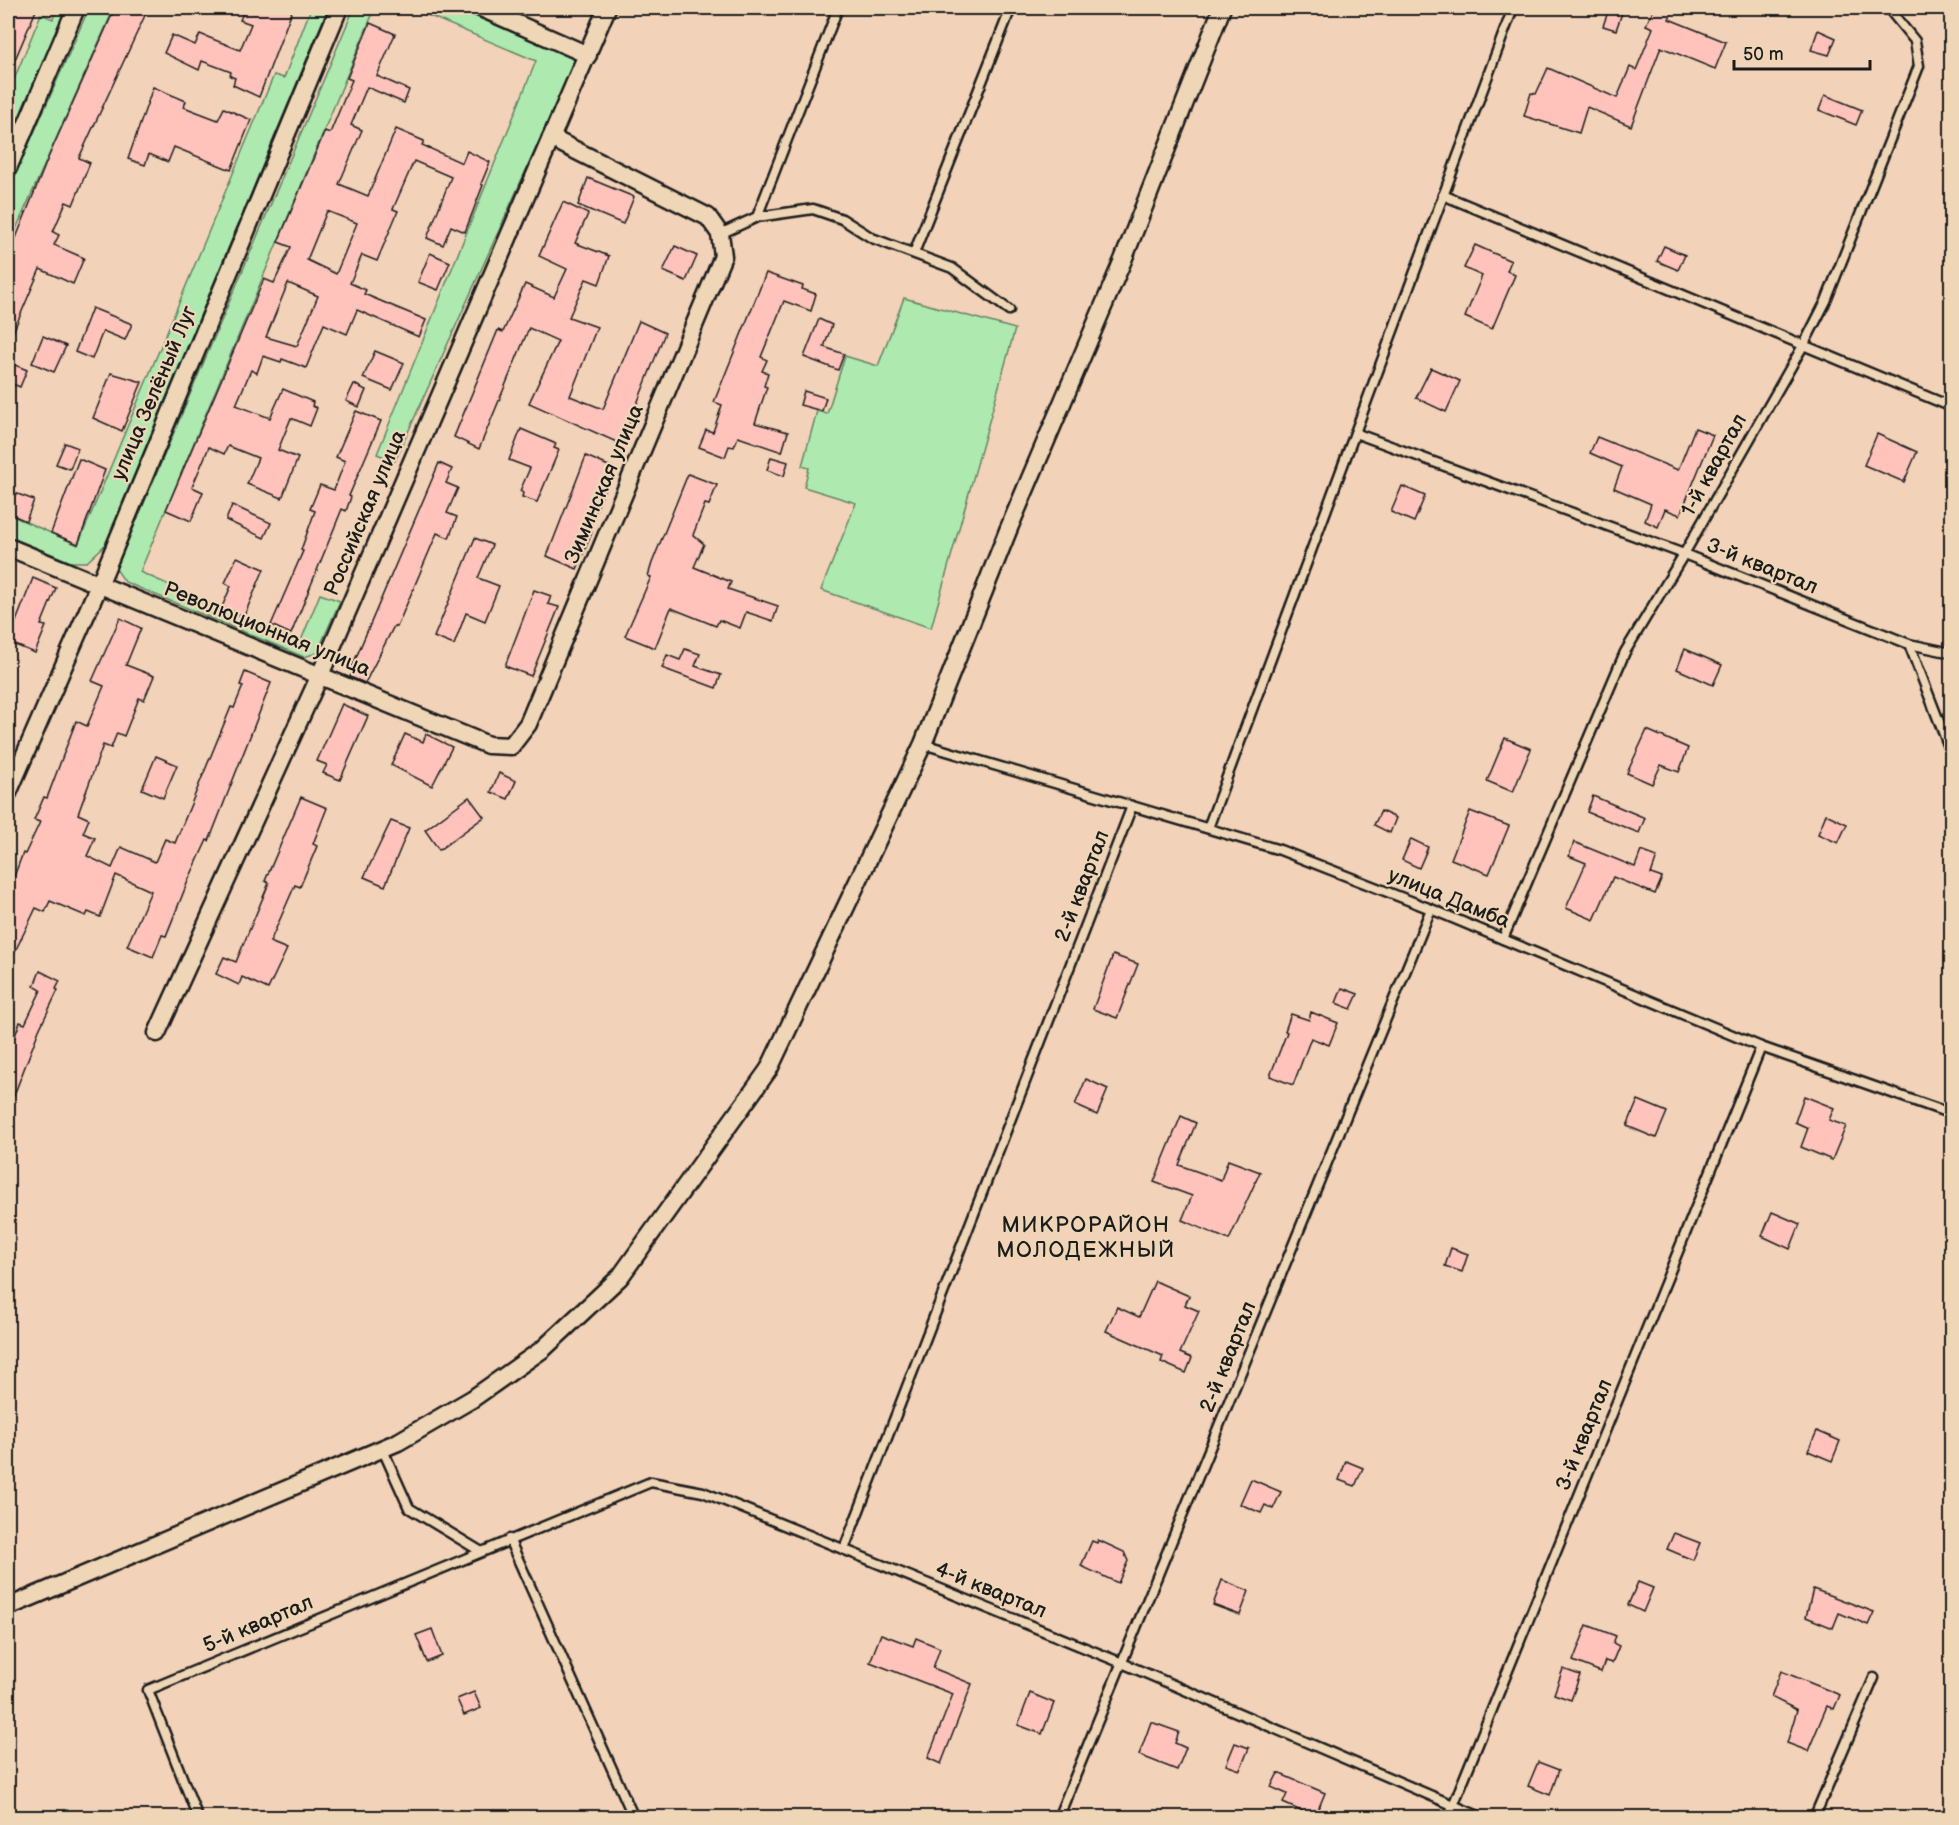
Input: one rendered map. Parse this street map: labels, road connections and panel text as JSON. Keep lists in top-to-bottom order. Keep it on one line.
{"streets":{"street":["улица Зелёный Луг","Зиминская улица","Российская улица","Революционная улица"],"lane":["1-й квартал","3-й квартал","2-й квартал","улица Дамба","4-й квартал","5-й квартал"]},"crossings":[["улица Зелёный Луг","Революционная улица"],["1-й квартал","3-й квартал"],["1-й квартал","улица Дамба"],["Зиминская улица","Революционная улица"],["Российская улица","Революционная улица"],["3-й квартал","улица Дамба"],["3-й квартал","4-й квартал"],["2-й квартал","улица Дамба"],["2-й квартал","4-й квартал"],["4-й квартал","5-й квартал"]],"districts":["МИКРОРАЙОН МОЛОДЕЖНЫЙ"],"scale_bar":"50 m"}
